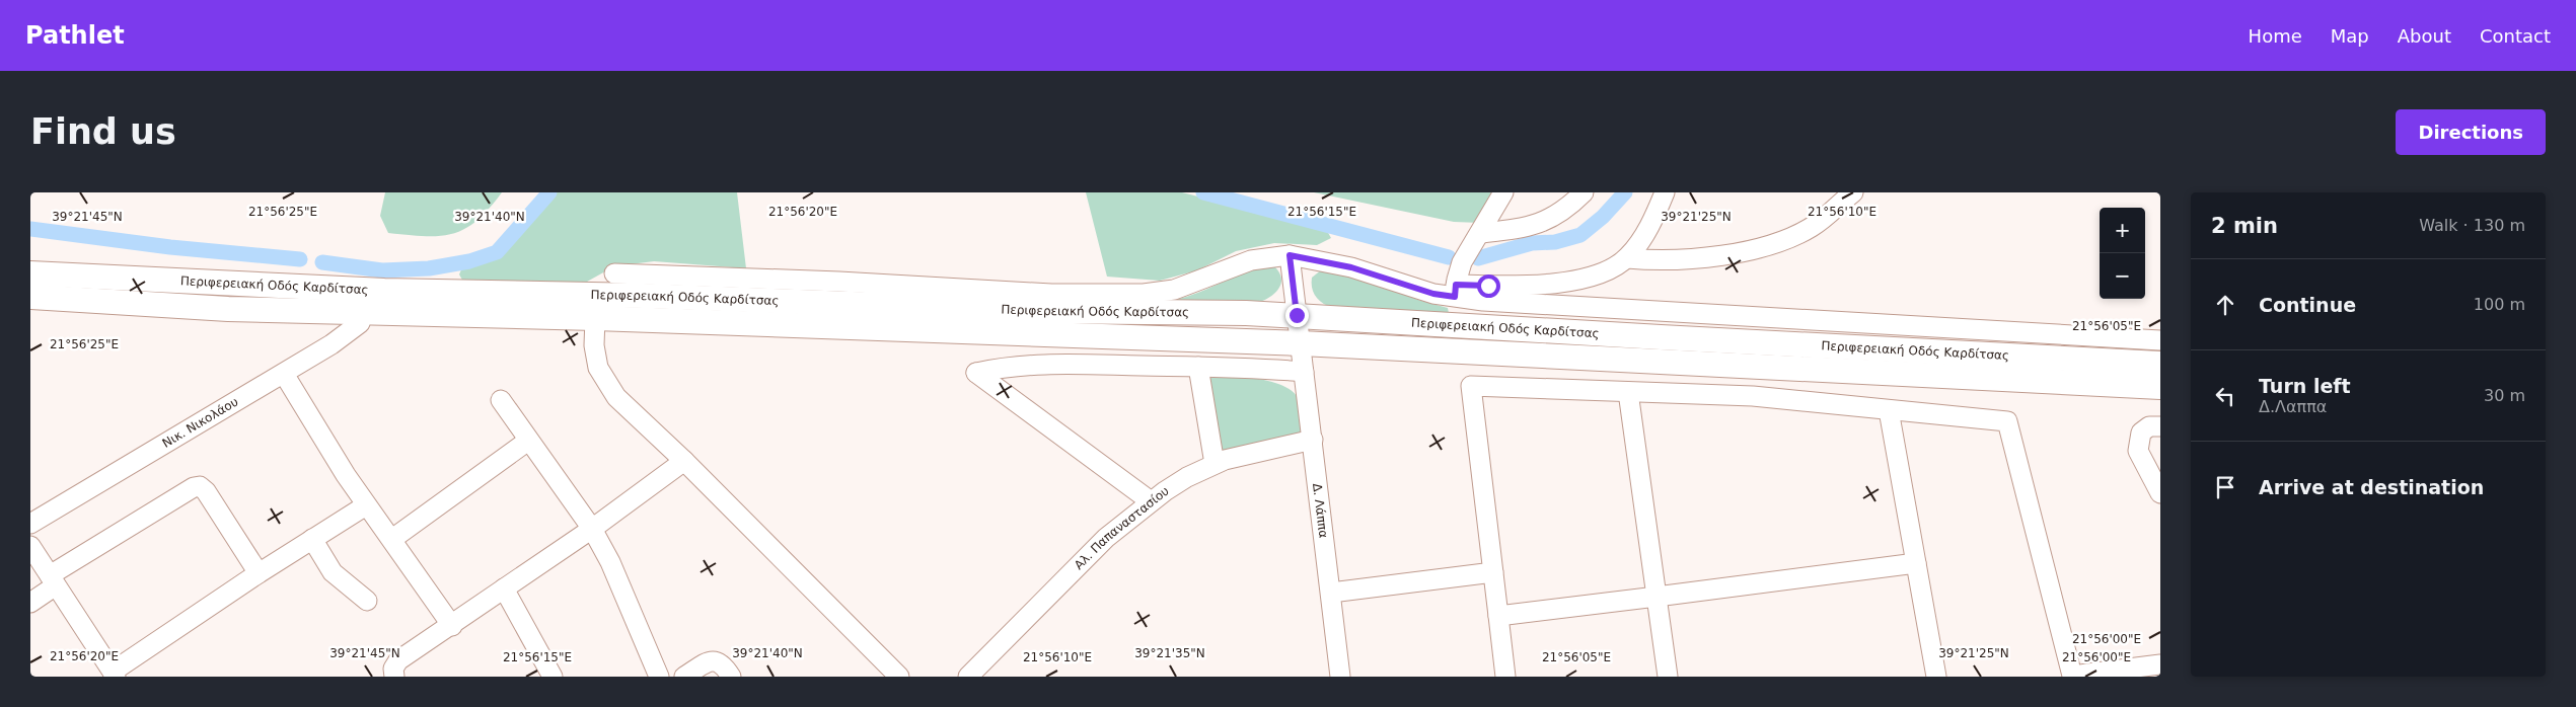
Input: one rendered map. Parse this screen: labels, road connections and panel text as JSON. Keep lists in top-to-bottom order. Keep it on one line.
{"streets":{"main road":["Περιφερειακή Οδός Καρδίτσας"],"street":["Νικ. Νικολάου","Δ. Λάππα","Αλ. Παπαναστασίου"]},"crossings":[["Περιφερειακή Οδός Καρδίτσας","Νικ. Νικολάου"],["Περιφερειακή Οδός Καρδίτσας","Δ. Λάππα"],["Δ. Λάππα","Αλ. Παπαναστασίου"]],"page":{"header":"Pathlet","nav":["Home","Map","About","Contact"],"buttons":"Directions","title":"Find us","heading":["2 min","Walk · 130 m"],"map_buttons":["+","−"],"list":[["Continue","100 m"],["Turn left","Δ.Λαππα","30 m"],"Arrive at destination"]},"coordinates":["21°56'20\"E","21°56'15\"E","21°56'25\"E","21°56'10\"E","39°21'45\"N","39°21'40\"N","39°21'25\"N","21°56'05\"E","21°56'00\"E","39°21'35\"N"]}
